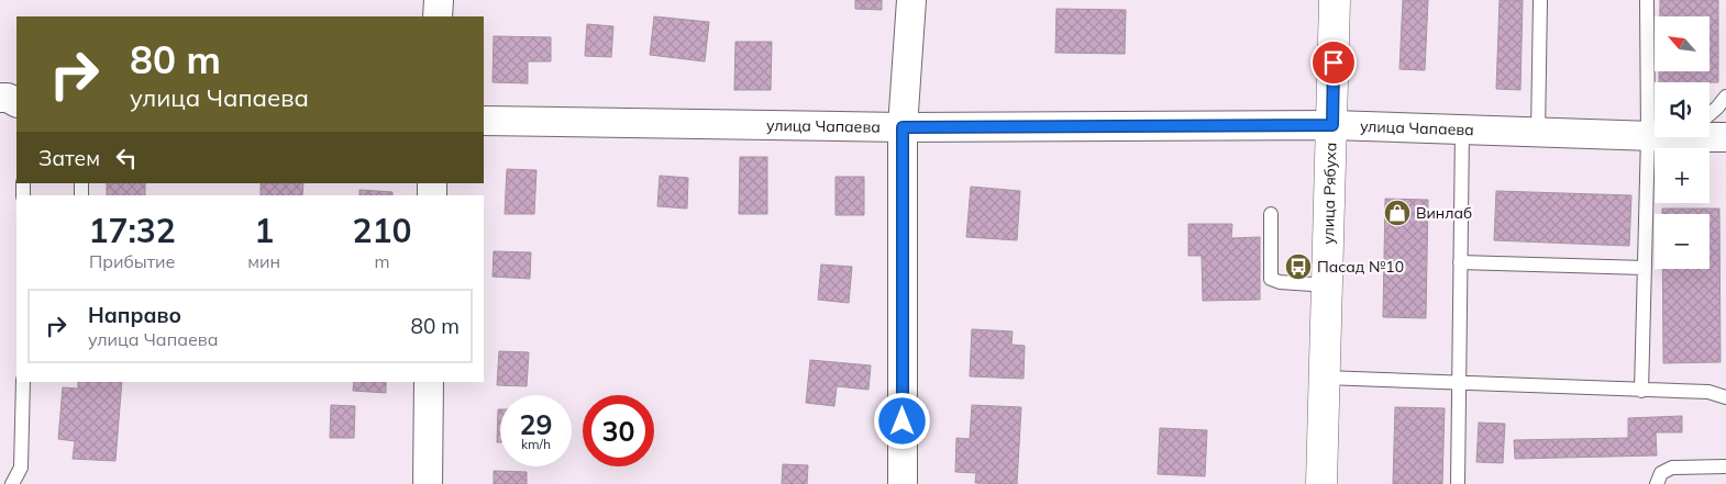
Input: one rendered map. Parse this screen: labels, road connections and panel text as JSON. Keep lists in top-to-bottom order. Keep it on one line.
{"streets":{"main road":["улица Рябуха"],"street":["улица Чапаева"]},"crossings":[["улица Чапаева","улица Рябуха"]],"places":{"shop":["Винлаб"],"bus stop":["Пасад №10"]},"north":"top left","page":{"map_buttons":["+","−"],"turn":["80 m","улица Чапаева"],"then":"Затем","eta":["17:32","Прибытие","1","мин","210","m"],"list":[{"name":"Направо","note":"улица Чапаева","value":"80 m"}],"speed":"29 km/h","limit":"30"}}
